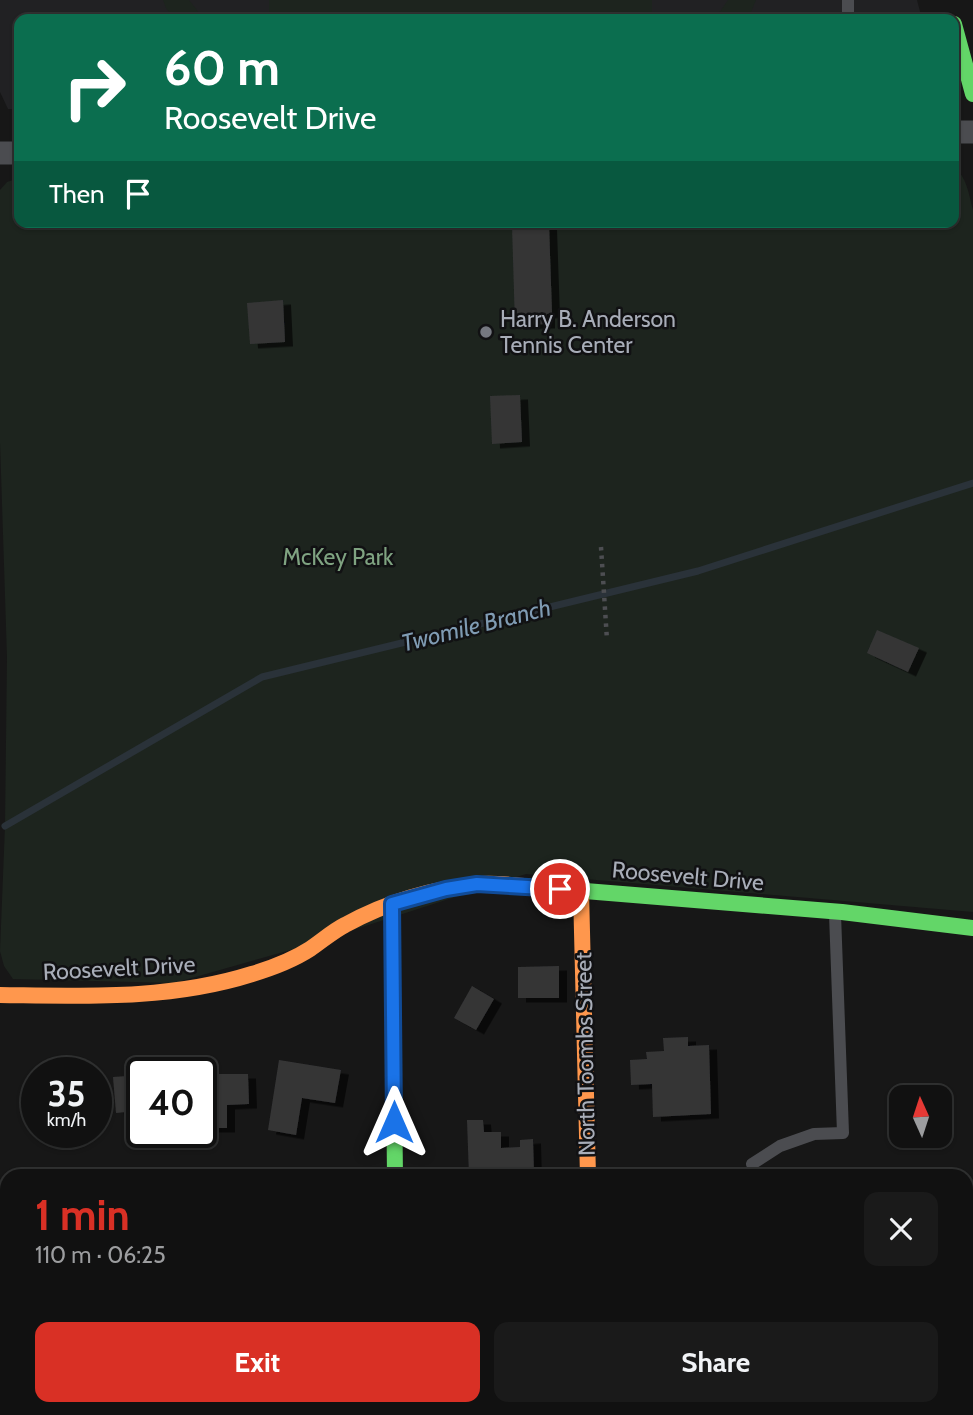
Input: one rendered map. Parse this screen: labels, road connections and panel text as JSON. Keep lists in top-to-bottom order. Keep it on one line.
{"streets":{"street":["Roosevelt Drive","North Toombs Street"]},"crossings":[["Roosevelt Drive","North Toombs Street"]],"water":["Twomile Branch"],"parks":["McKey Park"],"places":["Harry B. Anderson Tennis Center"],"north":"top","page":{"turn":["60 m","Roosevelt Drive"],"then":"Then","speed":"35 km/h","limit":"40","heading":["1 min","110 m · 06:25"],"buttons":["Exit","Share"]}}
